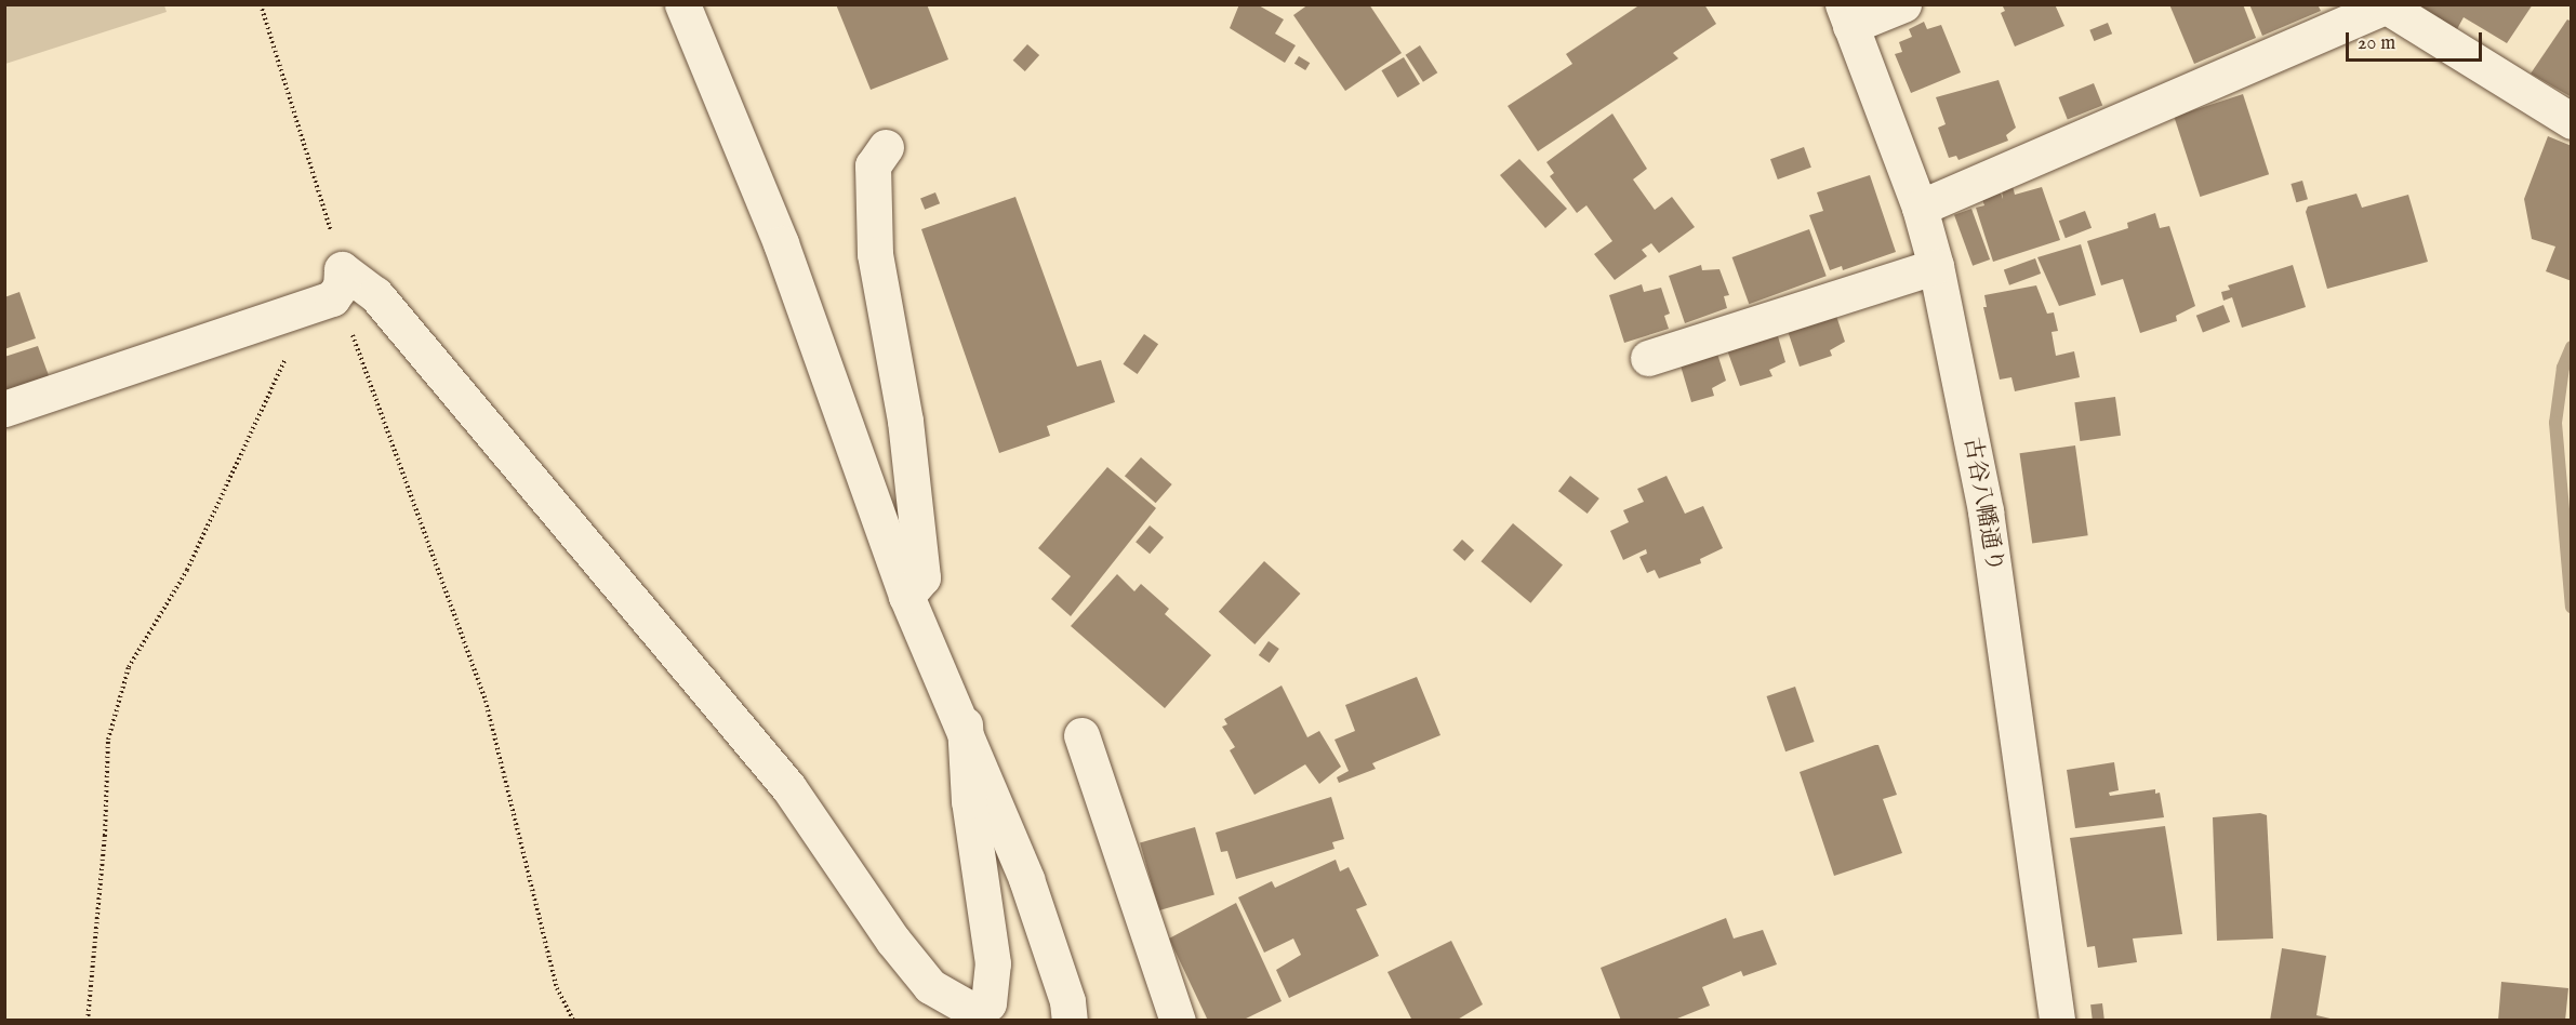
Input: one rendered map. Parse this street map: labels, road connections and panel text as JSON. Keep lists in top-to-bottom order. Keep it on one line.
{"streets":{"street":["古谷八幡通り"]},"scale_bar":"20 m"}
